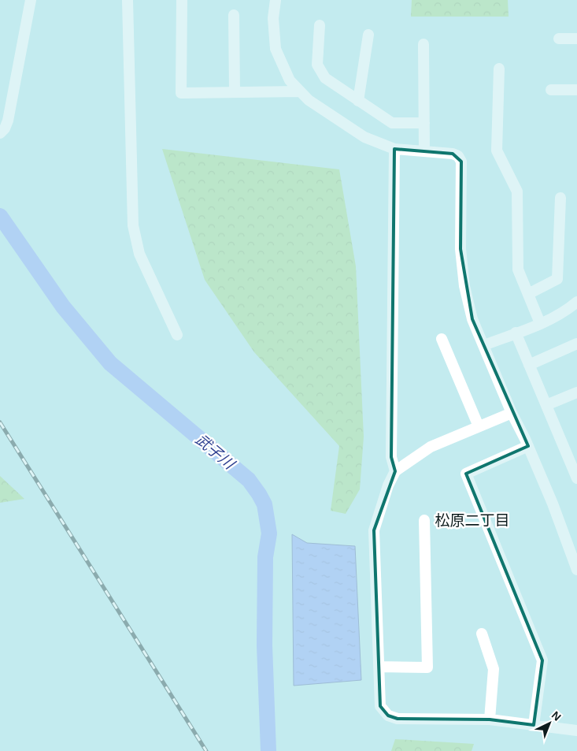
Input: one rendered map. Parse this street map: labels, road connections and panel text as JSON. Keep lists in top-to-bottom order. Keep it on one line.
{"districts":["松原二丁目"],"water":["武子川"],"north":"top right"}
